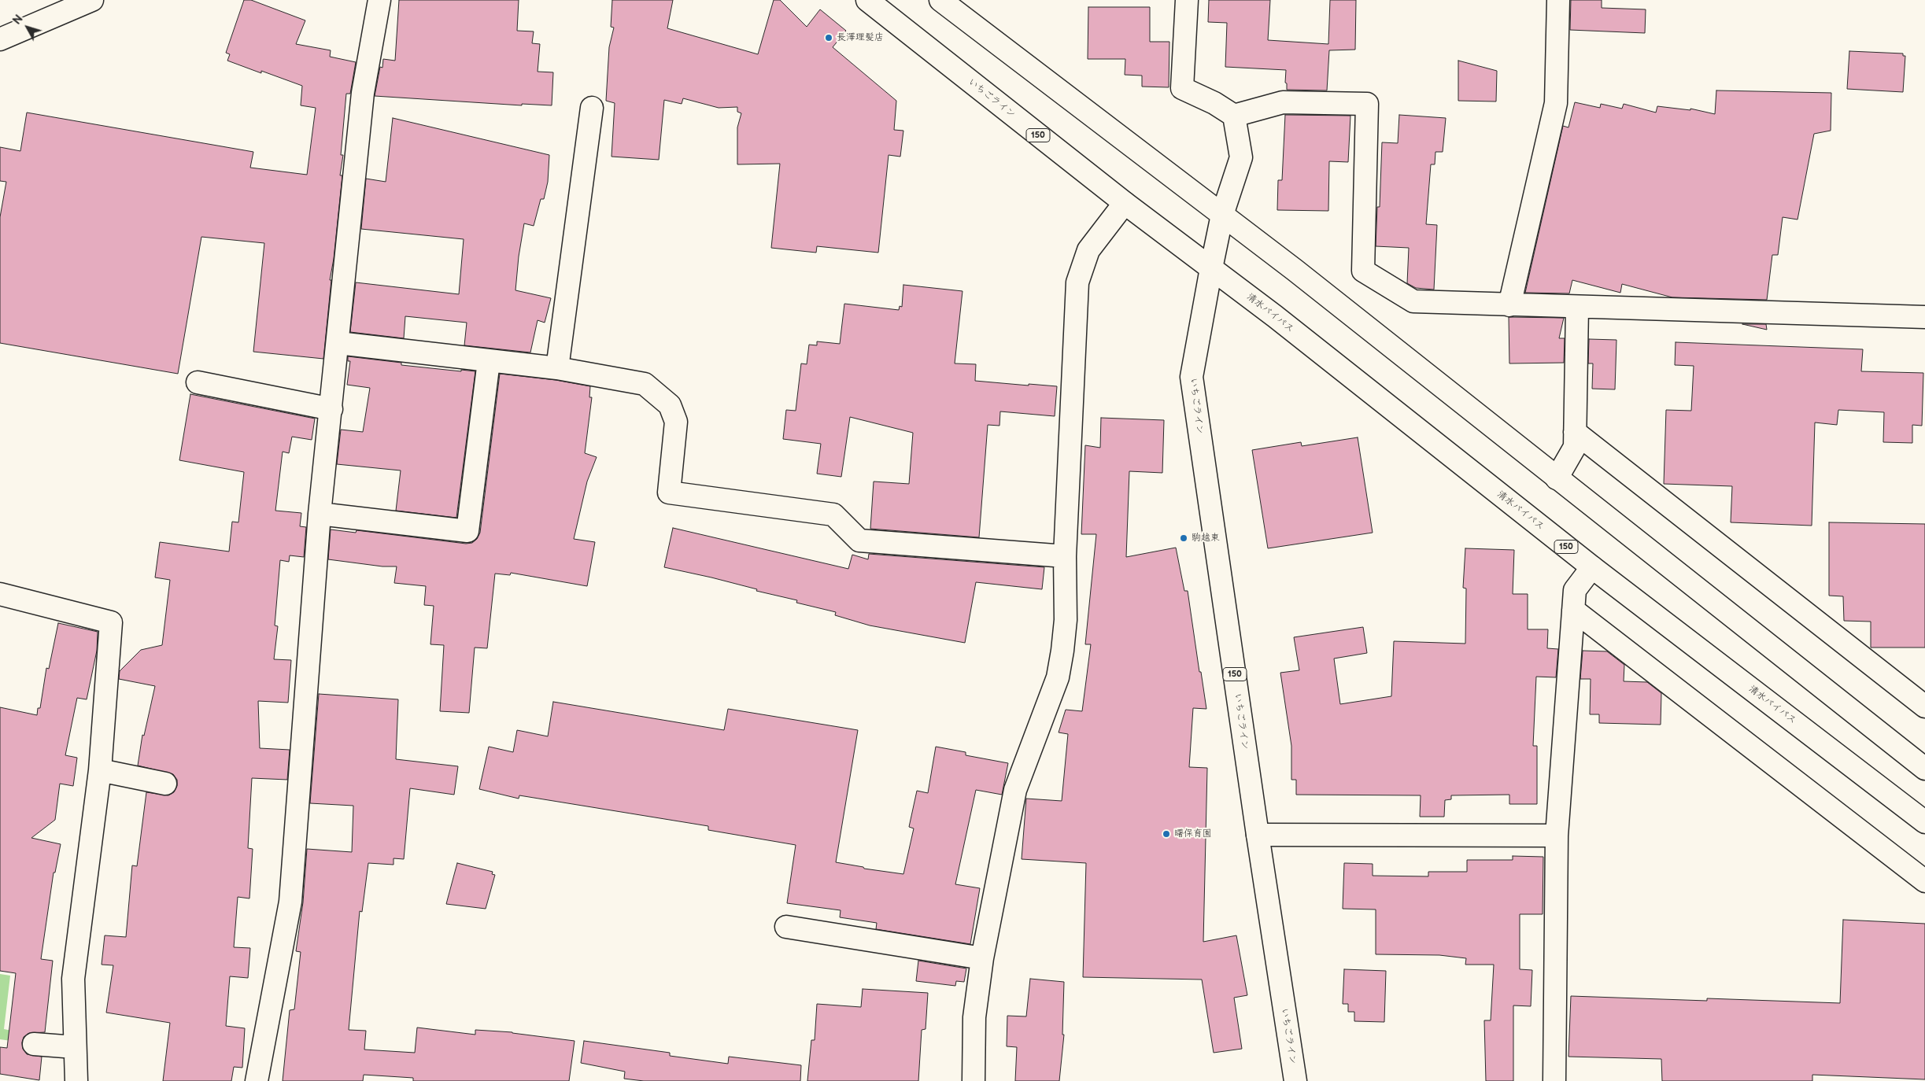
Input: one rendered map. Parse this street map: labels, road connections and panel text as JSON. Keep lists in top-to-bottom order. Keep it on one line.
{"streets":{"main road":["いちごライン","150","清水バイパス"]},"crossings":[["いちごライン","清水バイパス"]],"places":["長澤理髪店","駒越東","曙保育園"],"north":"top left"}
